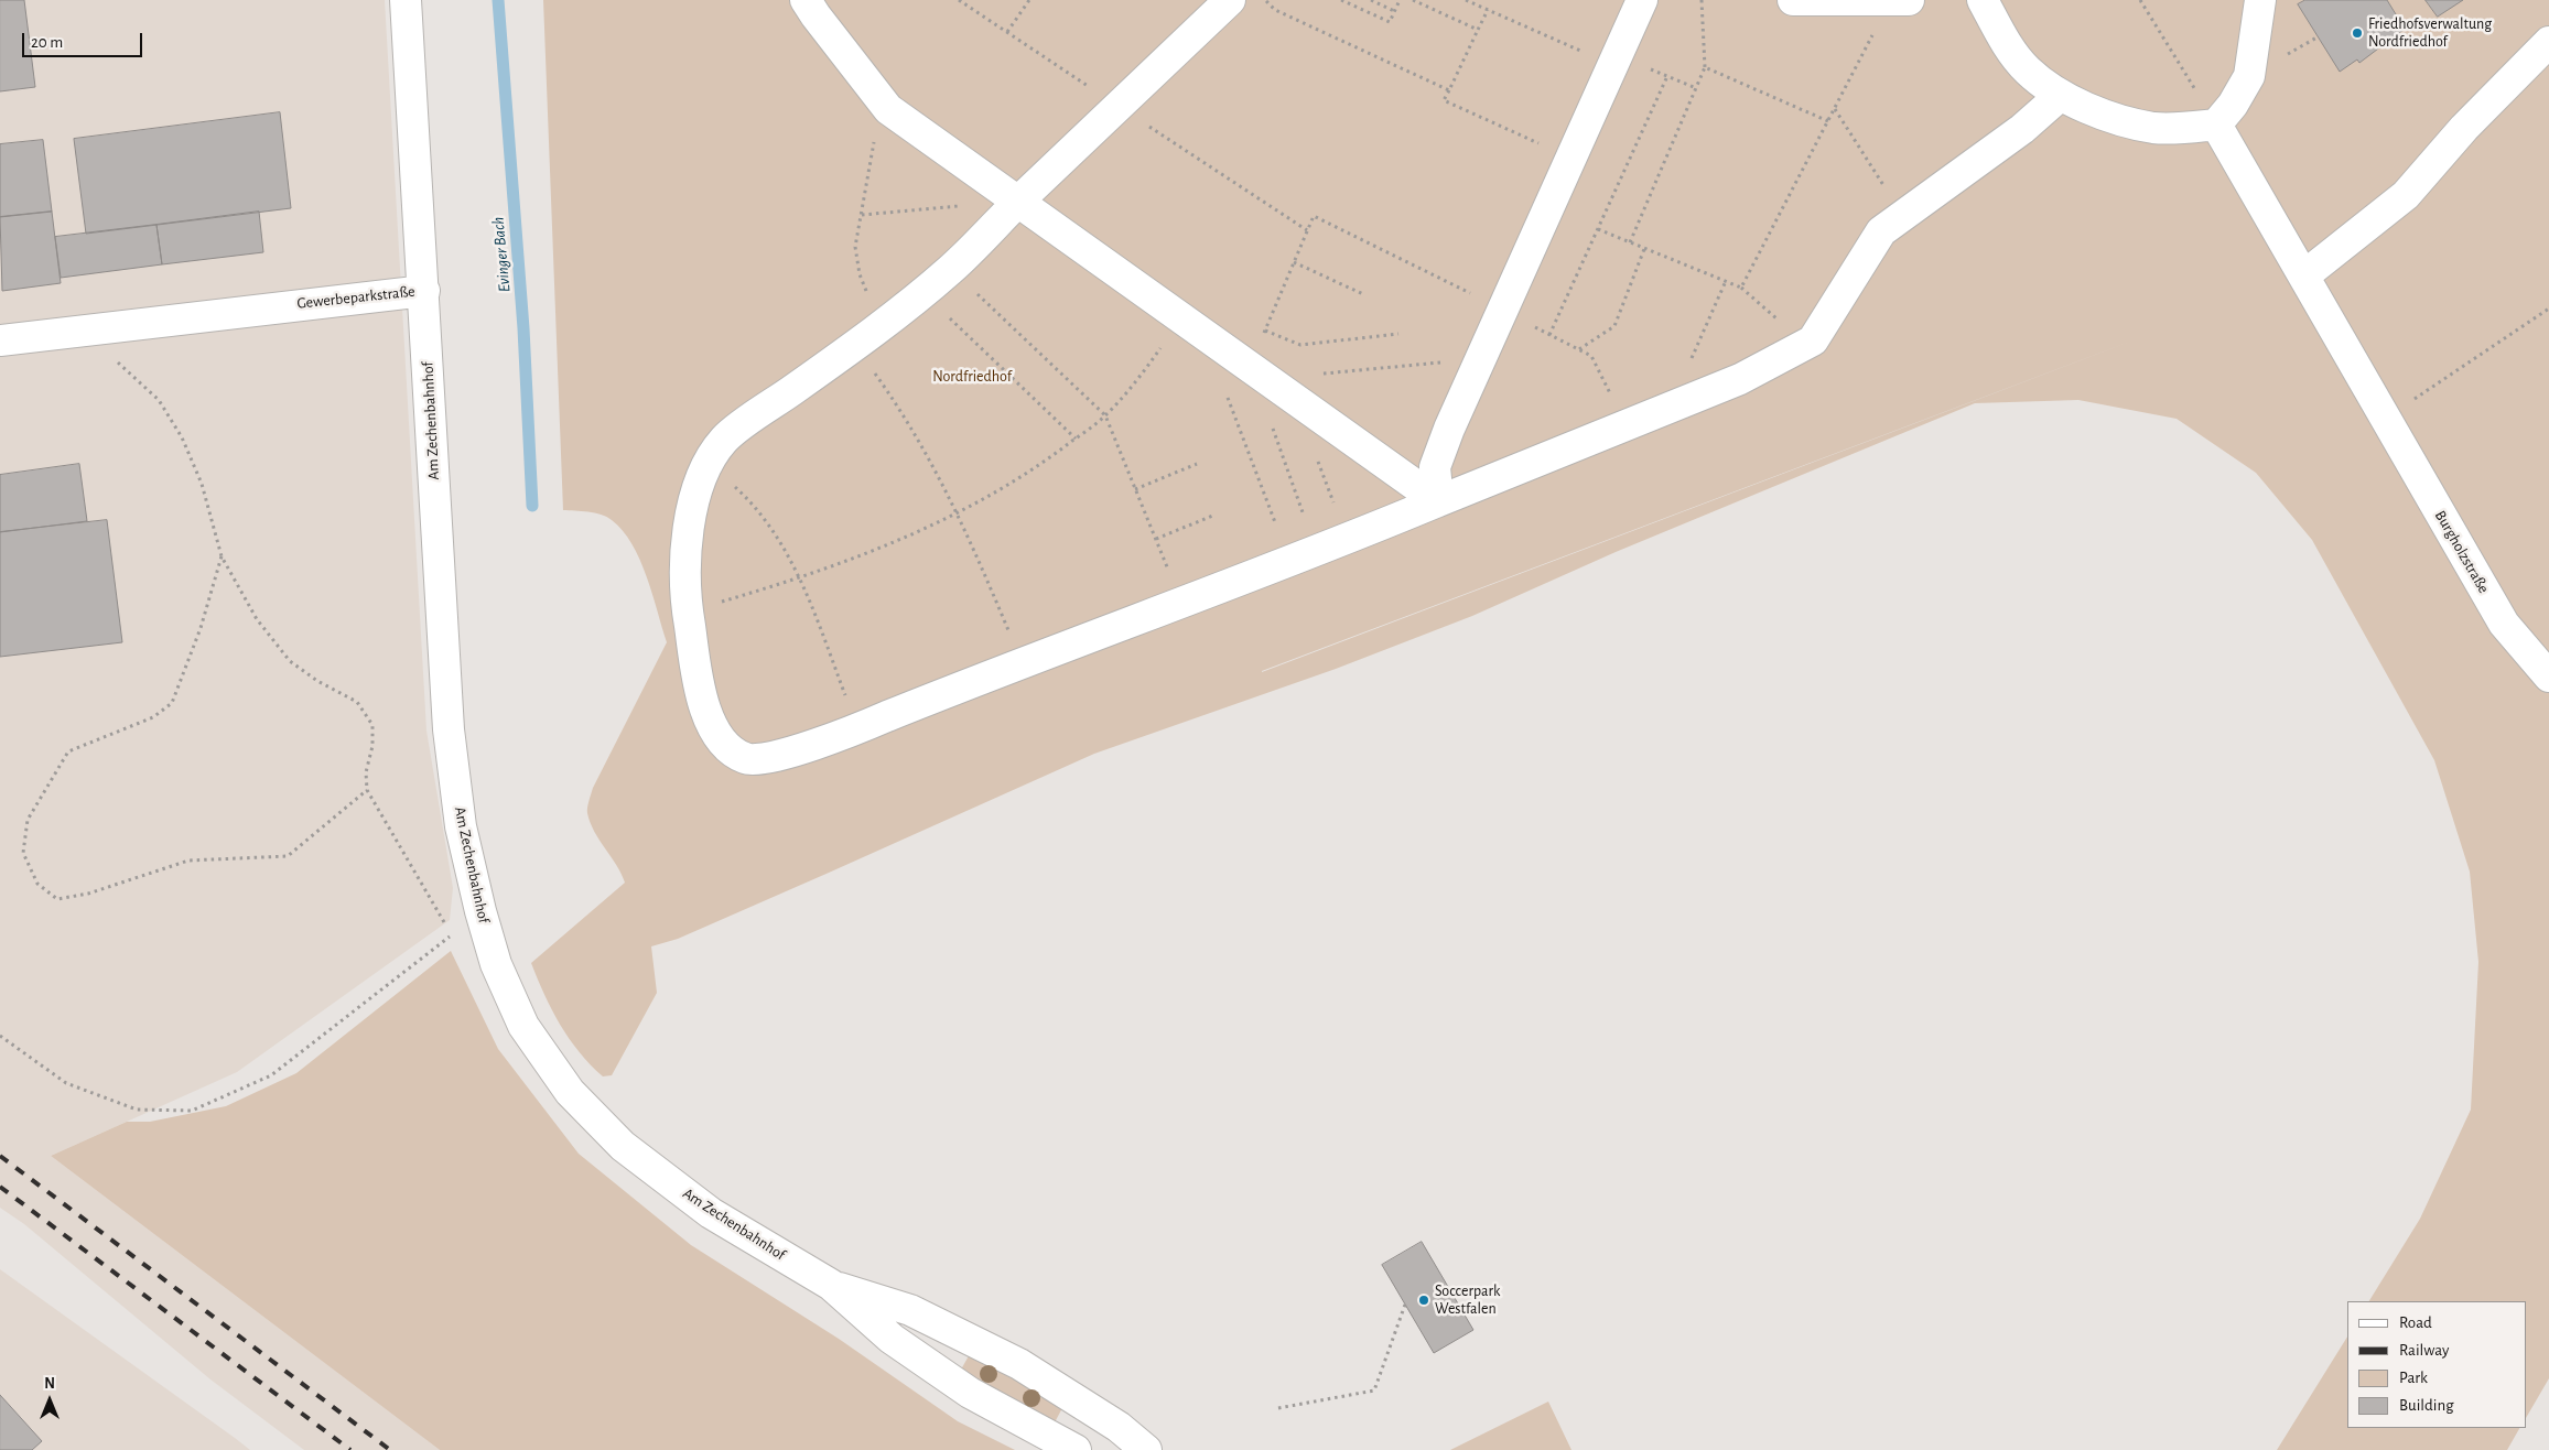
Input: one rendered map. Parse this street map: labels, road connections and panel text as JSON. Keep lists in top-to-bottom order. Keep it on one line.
{"streets":{"street":["Gewerbeparkstraße","Am Zechenbahnhof","Burgholzstraße"]},"crossings":[["Gewerbeparkstraße","Am Zechenbahnhof"]],"water":["Evinger Bach"],"parks":["Nordfriedhof"],"places":["Friedhofsverwaltung Nordfriedhof","Soccerpark Westfalen"],"legend":["Road","Railway","Park","Building"],"scale_bar":"20 m","north":"top"}
